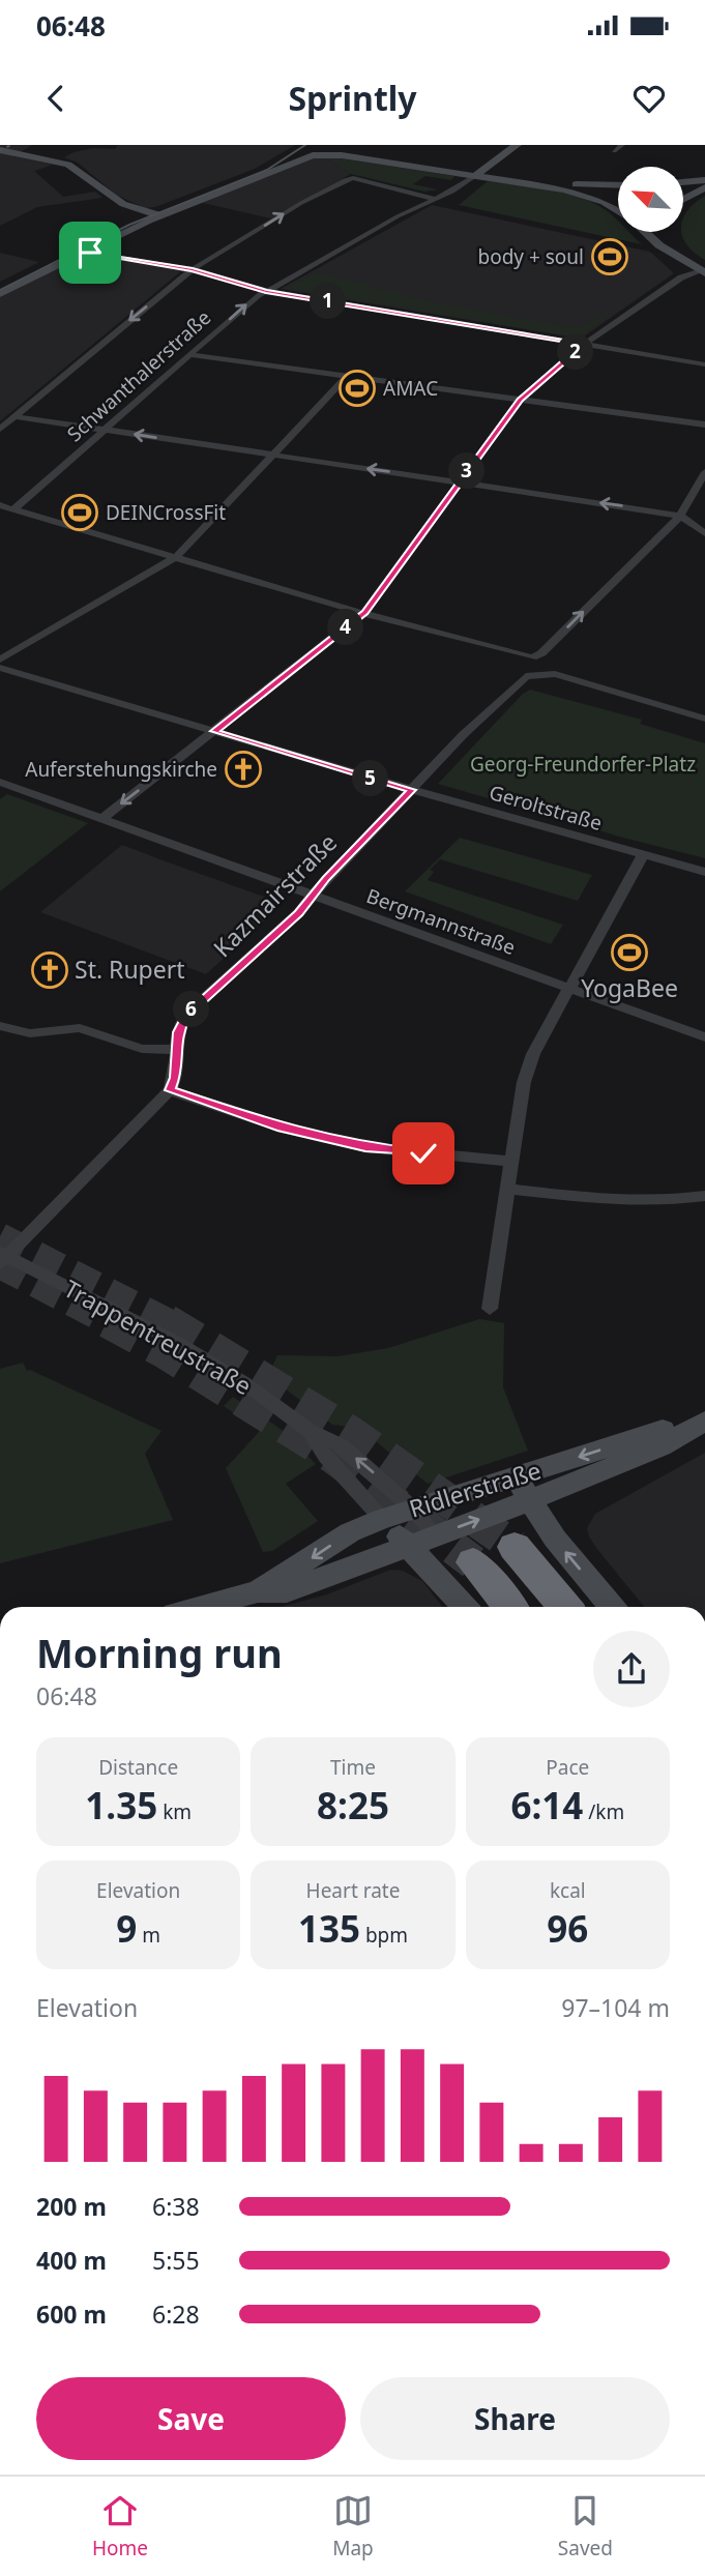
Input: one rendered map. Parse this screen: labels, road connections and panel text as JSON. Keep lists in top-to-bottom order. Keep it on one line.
{"streets":{"main road":["Schwanthalerstraße","Trappentreustraße","Ridlerstraße"],"street":["Geroltstraße","Kazmairstraße","Bergmannstraße"]},"crossings":[["Geroltstraße","Kazmairstraße"],["Kazmairstraße","Bergmannstraße"],["Trappentreustraße","Ridlerstraße"]],"parks":["Georg-Freundorfer-Platz"],"places":{"sports":["body + soul","AMAC","DEINCrossFit","YogaBee"],"church":["Auferstehungskirche","St. Rupert"]},"north":"top left","page":{"status":"06:48","header":"Sprintly","pins":["1","2","3","4","5","6"],"heading":["Morning run","06:48"],"stats":[["Distance","1.35 km"],["Time","8:25"],["Pace","6:14 /km"],["Elevation","9 m"],["Heart rate","135 bpm"],["kcal","96"]],"chart":["Elevation","97–104 m"],"list":[{"name":"200 m","note":"6:38"},{"name":"400 m","note":"5:55"},{"name":"600 m","note":"6:28"}],"buttons":["Save","Share"],"tabs":["Home","Map","Saved"]}}
